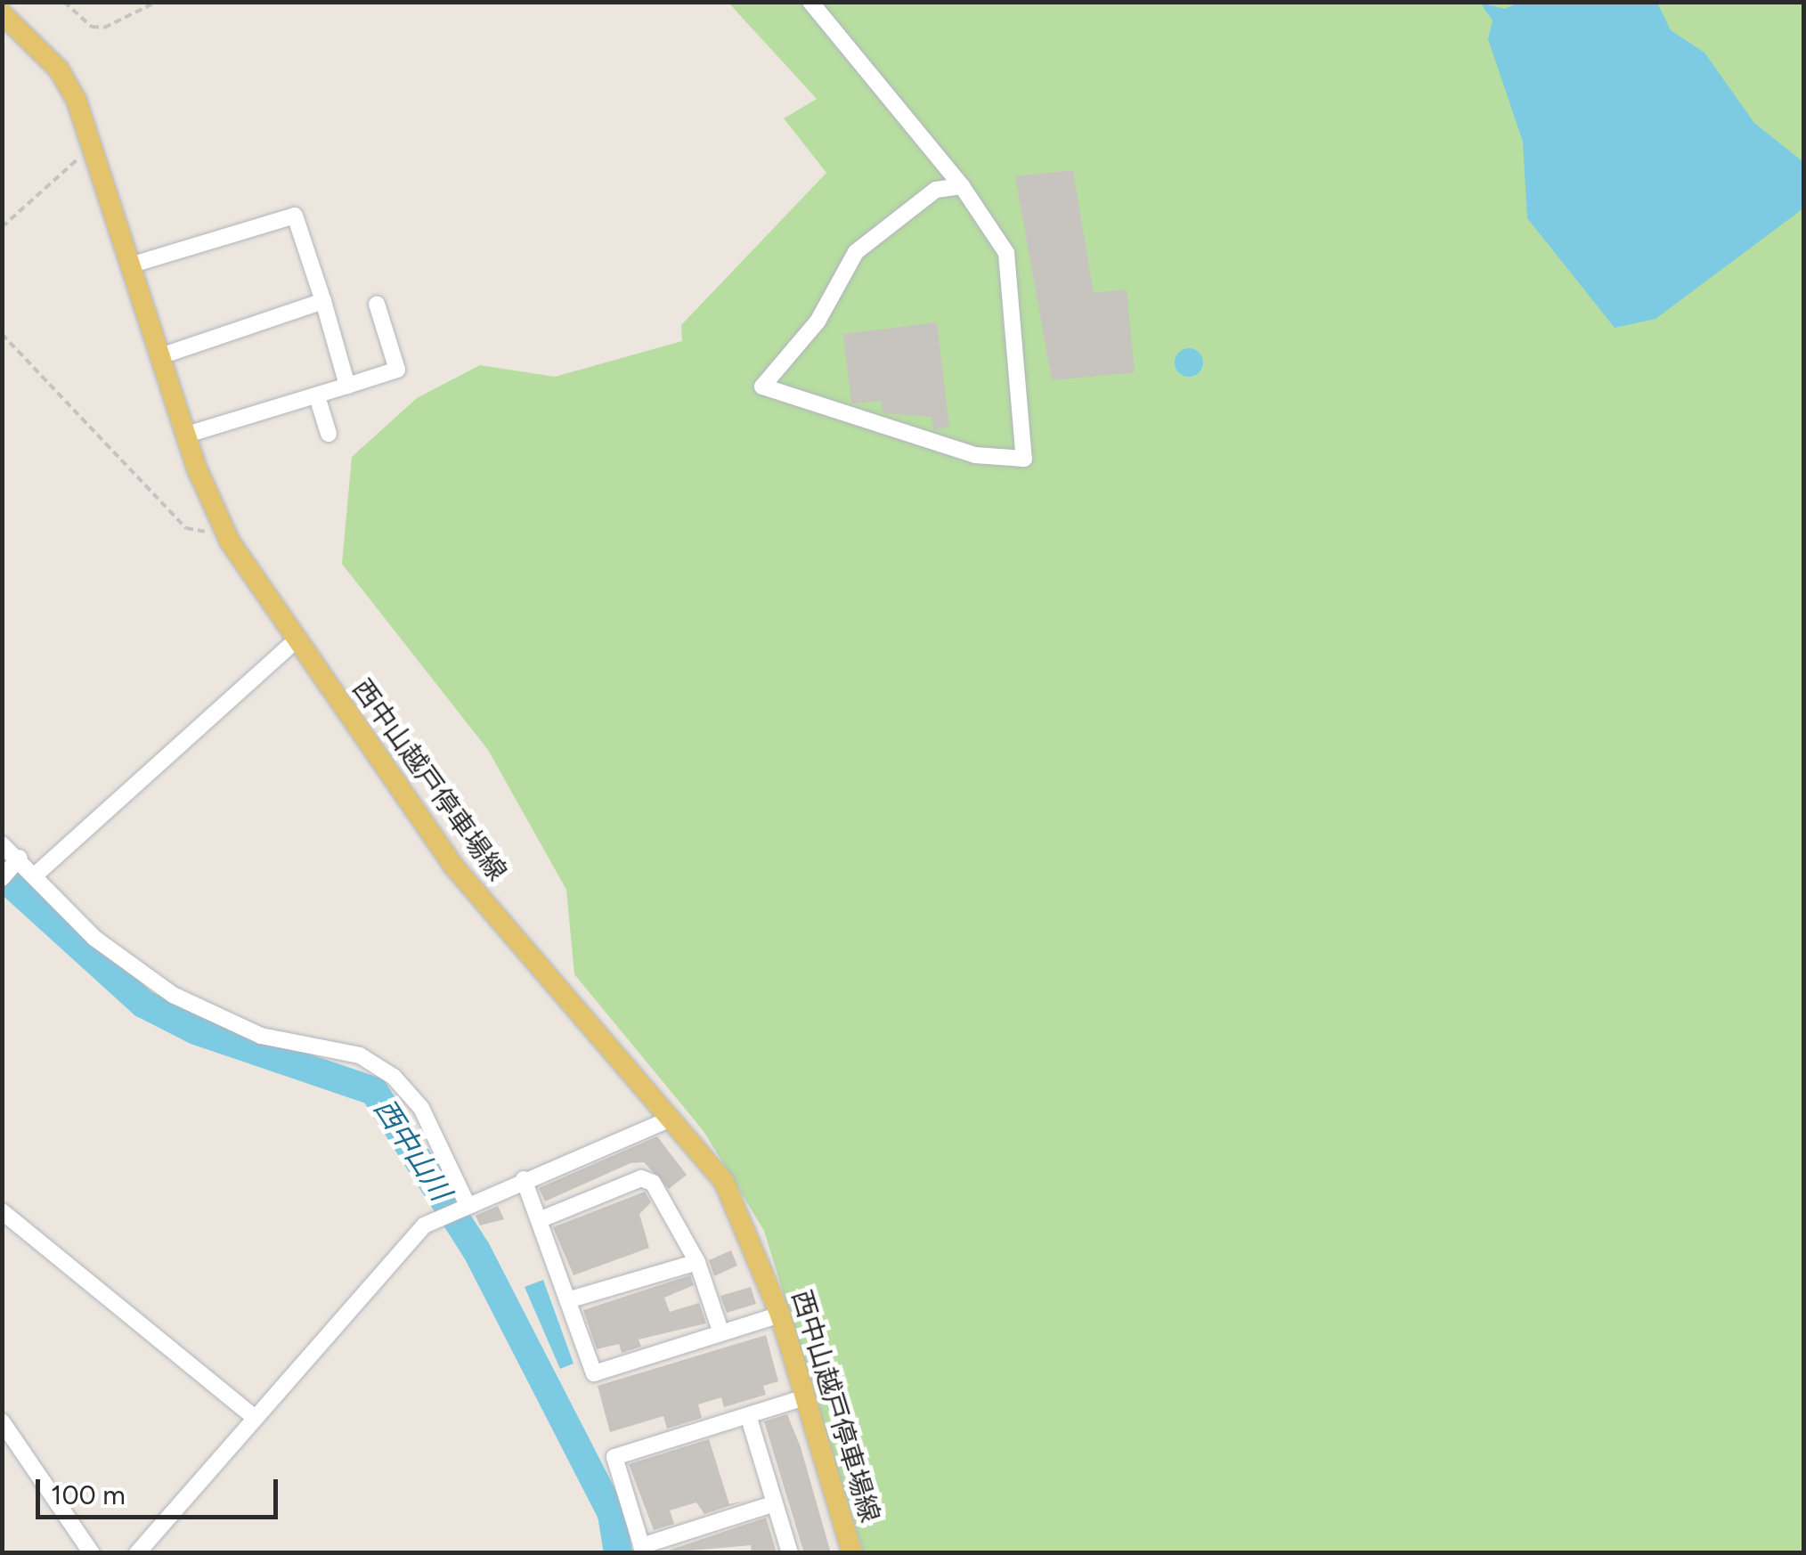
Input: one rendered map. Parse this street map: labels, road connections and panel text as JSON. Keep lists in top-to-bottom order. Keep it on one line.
{"streets":{"main road":["西中山越戸停車場線"]},"water":["西中山川"],"scale_bar":"100 m"}
